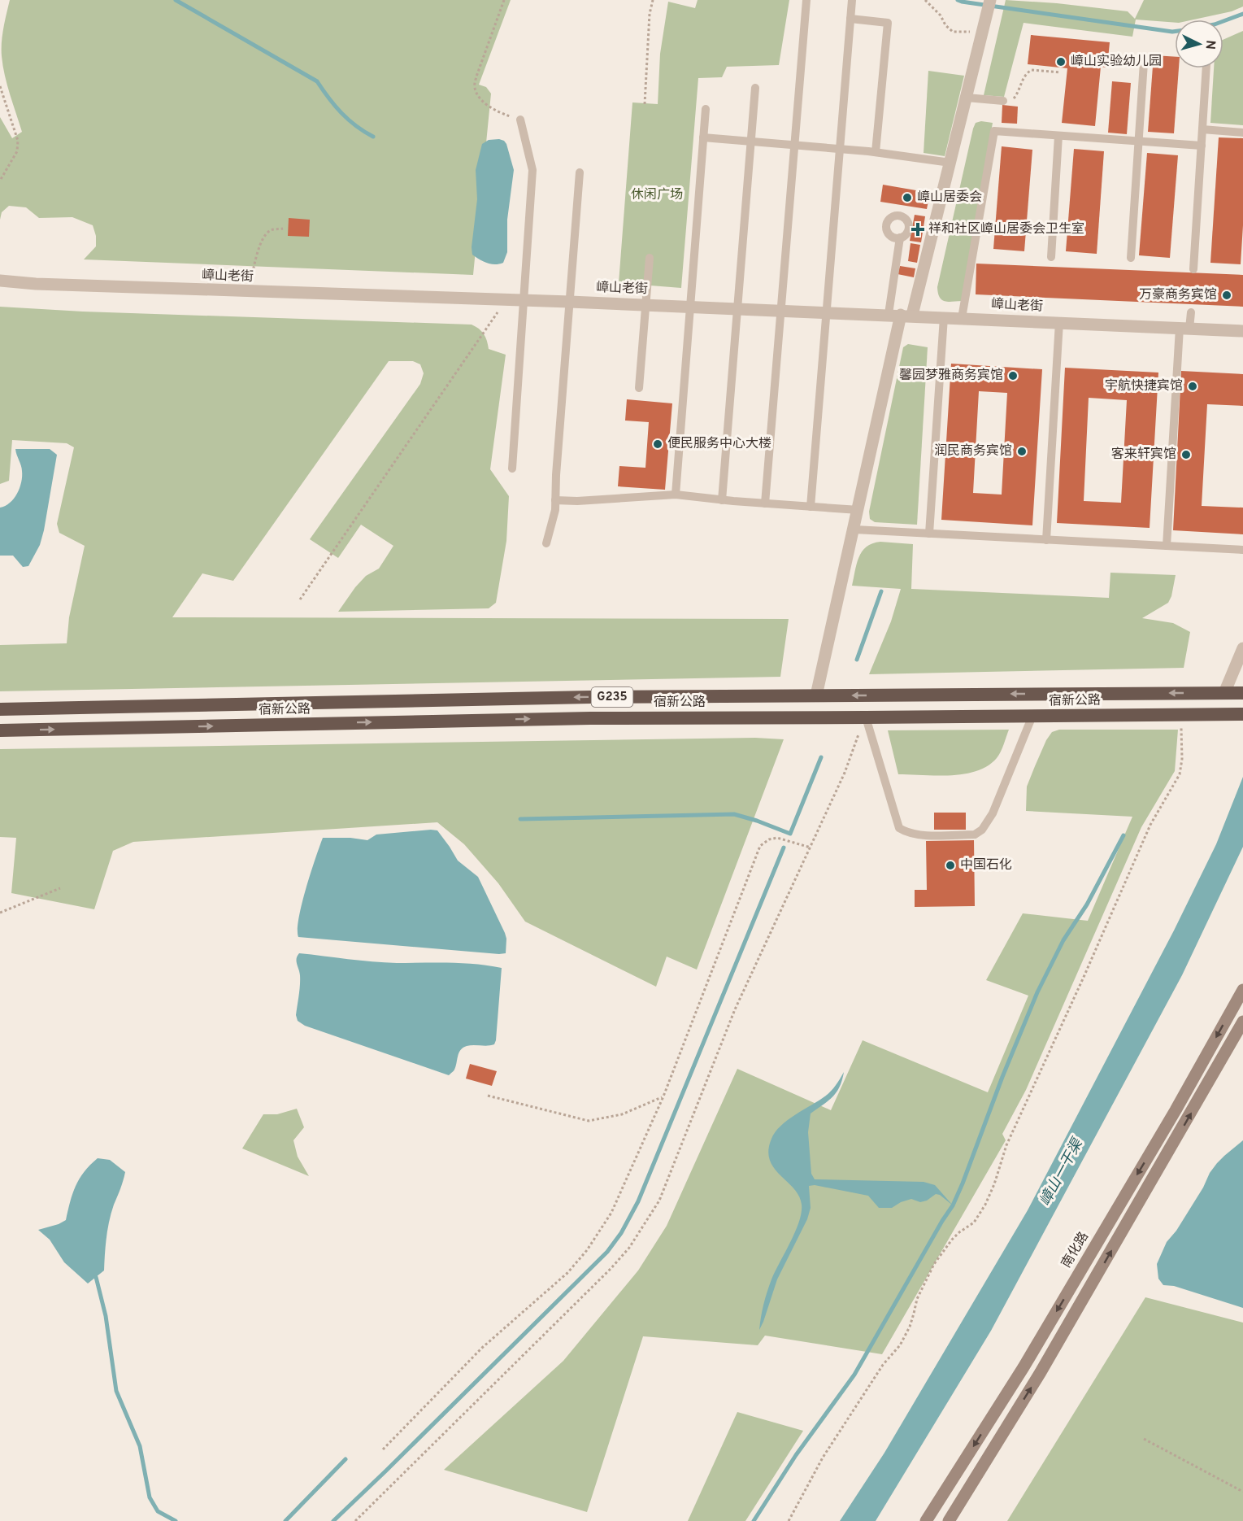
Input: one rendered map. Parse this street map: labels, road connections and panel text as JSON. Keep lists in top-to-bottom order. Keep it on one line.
{"streets":{"highway":["G235","宿新公路"],"main road":["南化路"],"street":["嶂山老街"]},"water":["嶂山一干渠"],"parks":["休闲广场"],"places":{"other":["嶂山实验幼儿园","嶂山居委会","万豪商务宾馆","馨园梦雅商务宾馆","宇航快捷宾馆","便民服务中心大楼","润民商务宾馆","客来轩宾馆","中国石化"],"health":["祥和社区嶂山居委会卫生室"]},"north":"right"}
